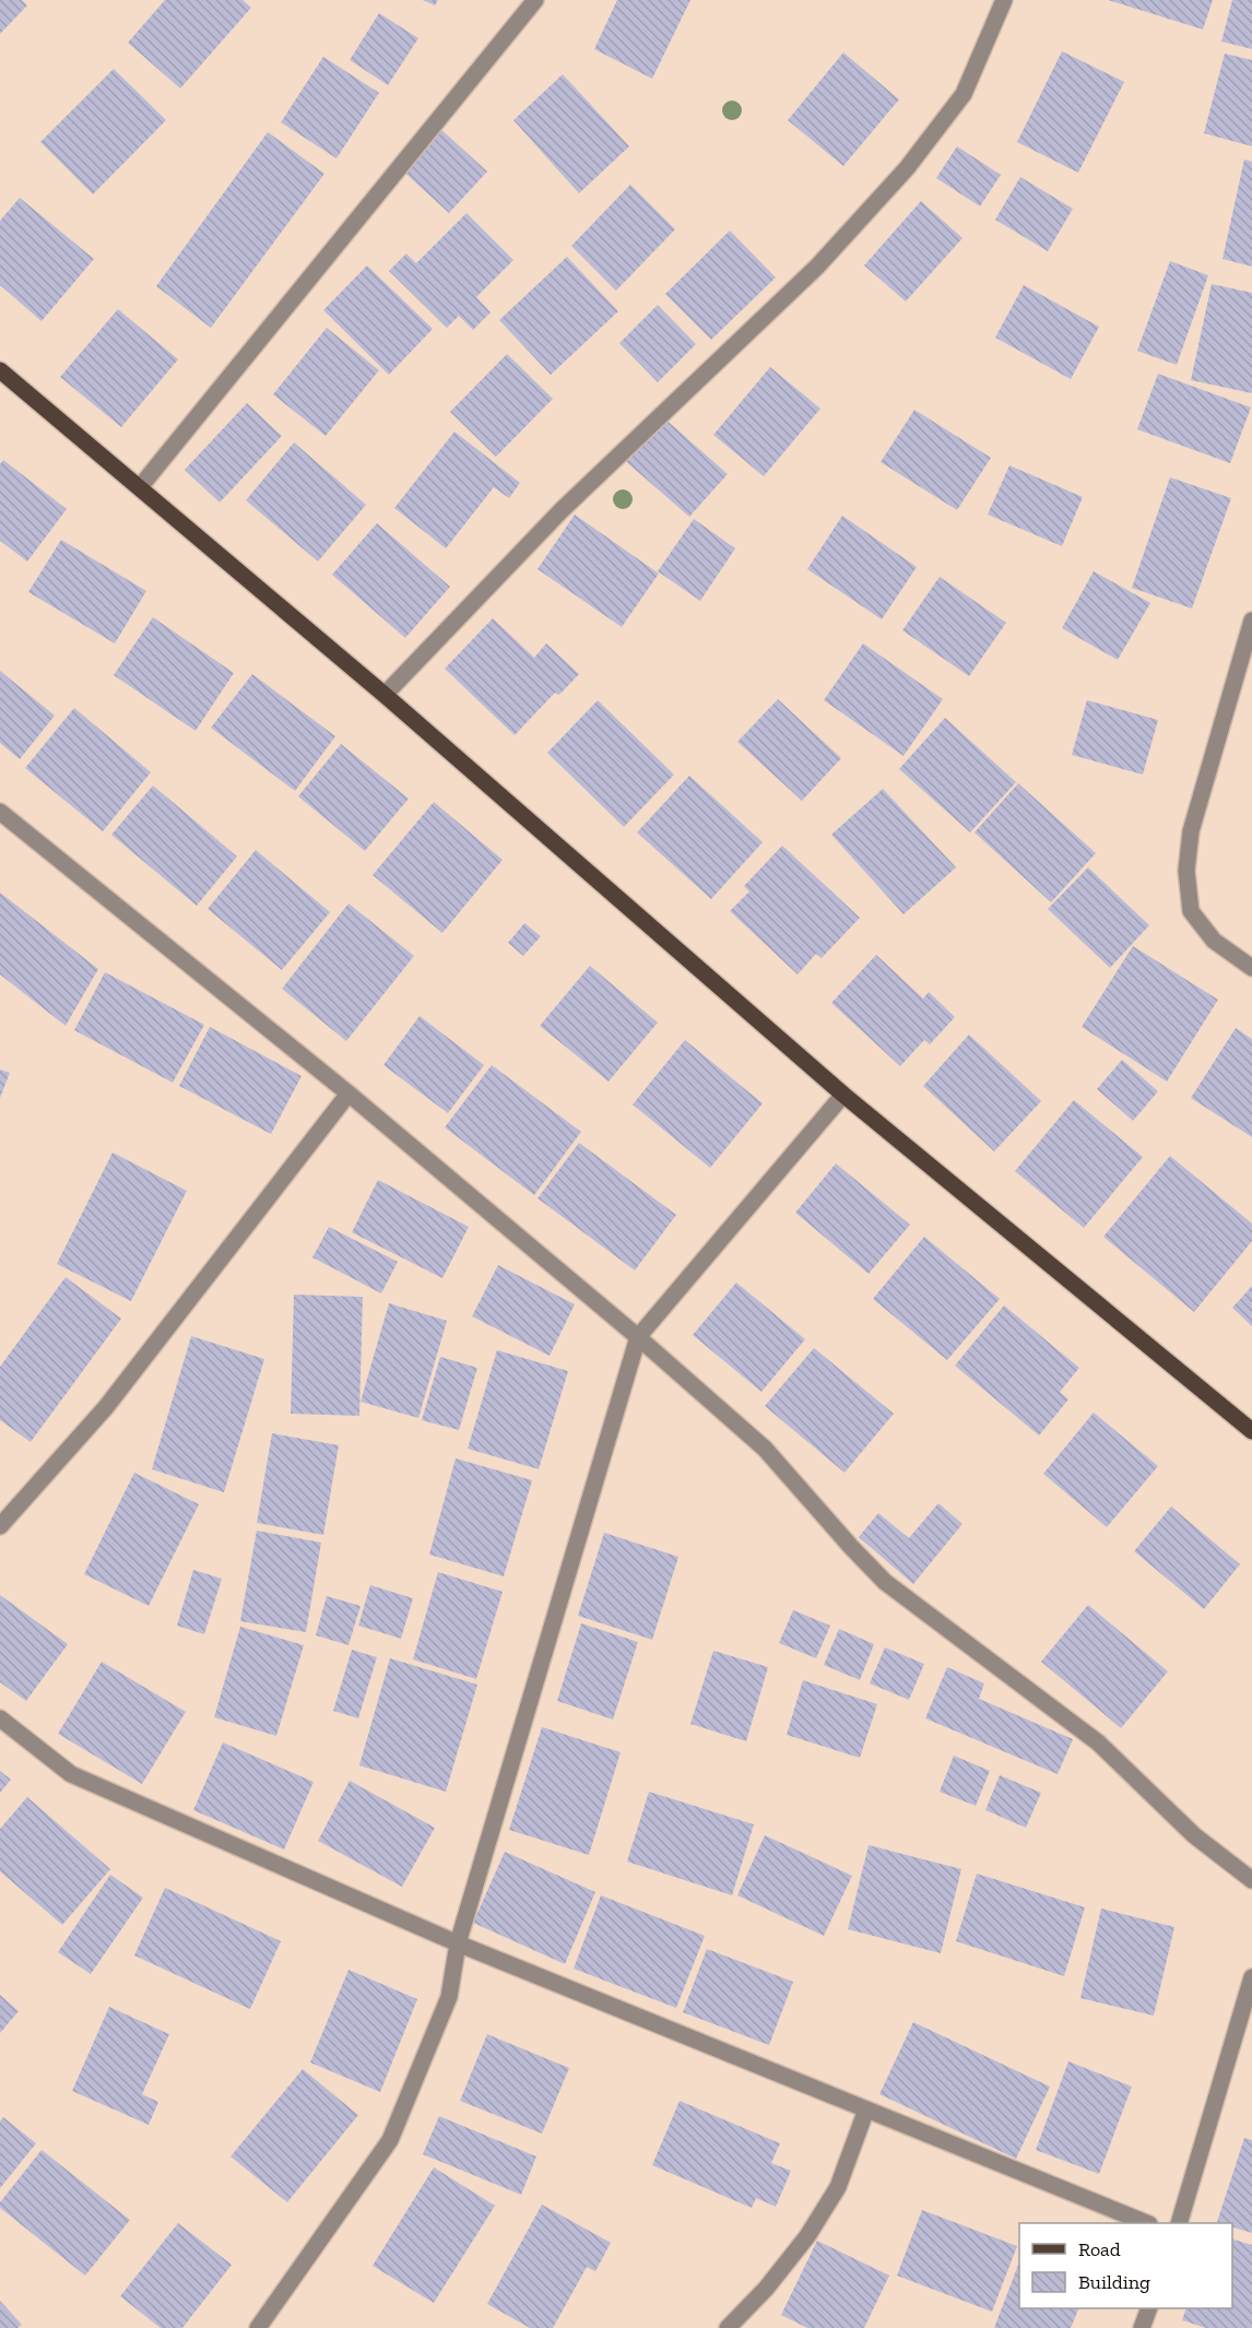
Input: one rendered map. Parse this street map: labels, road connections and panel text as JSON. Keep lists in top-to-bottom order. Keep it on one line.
{"legend":["Road","Building"]}
